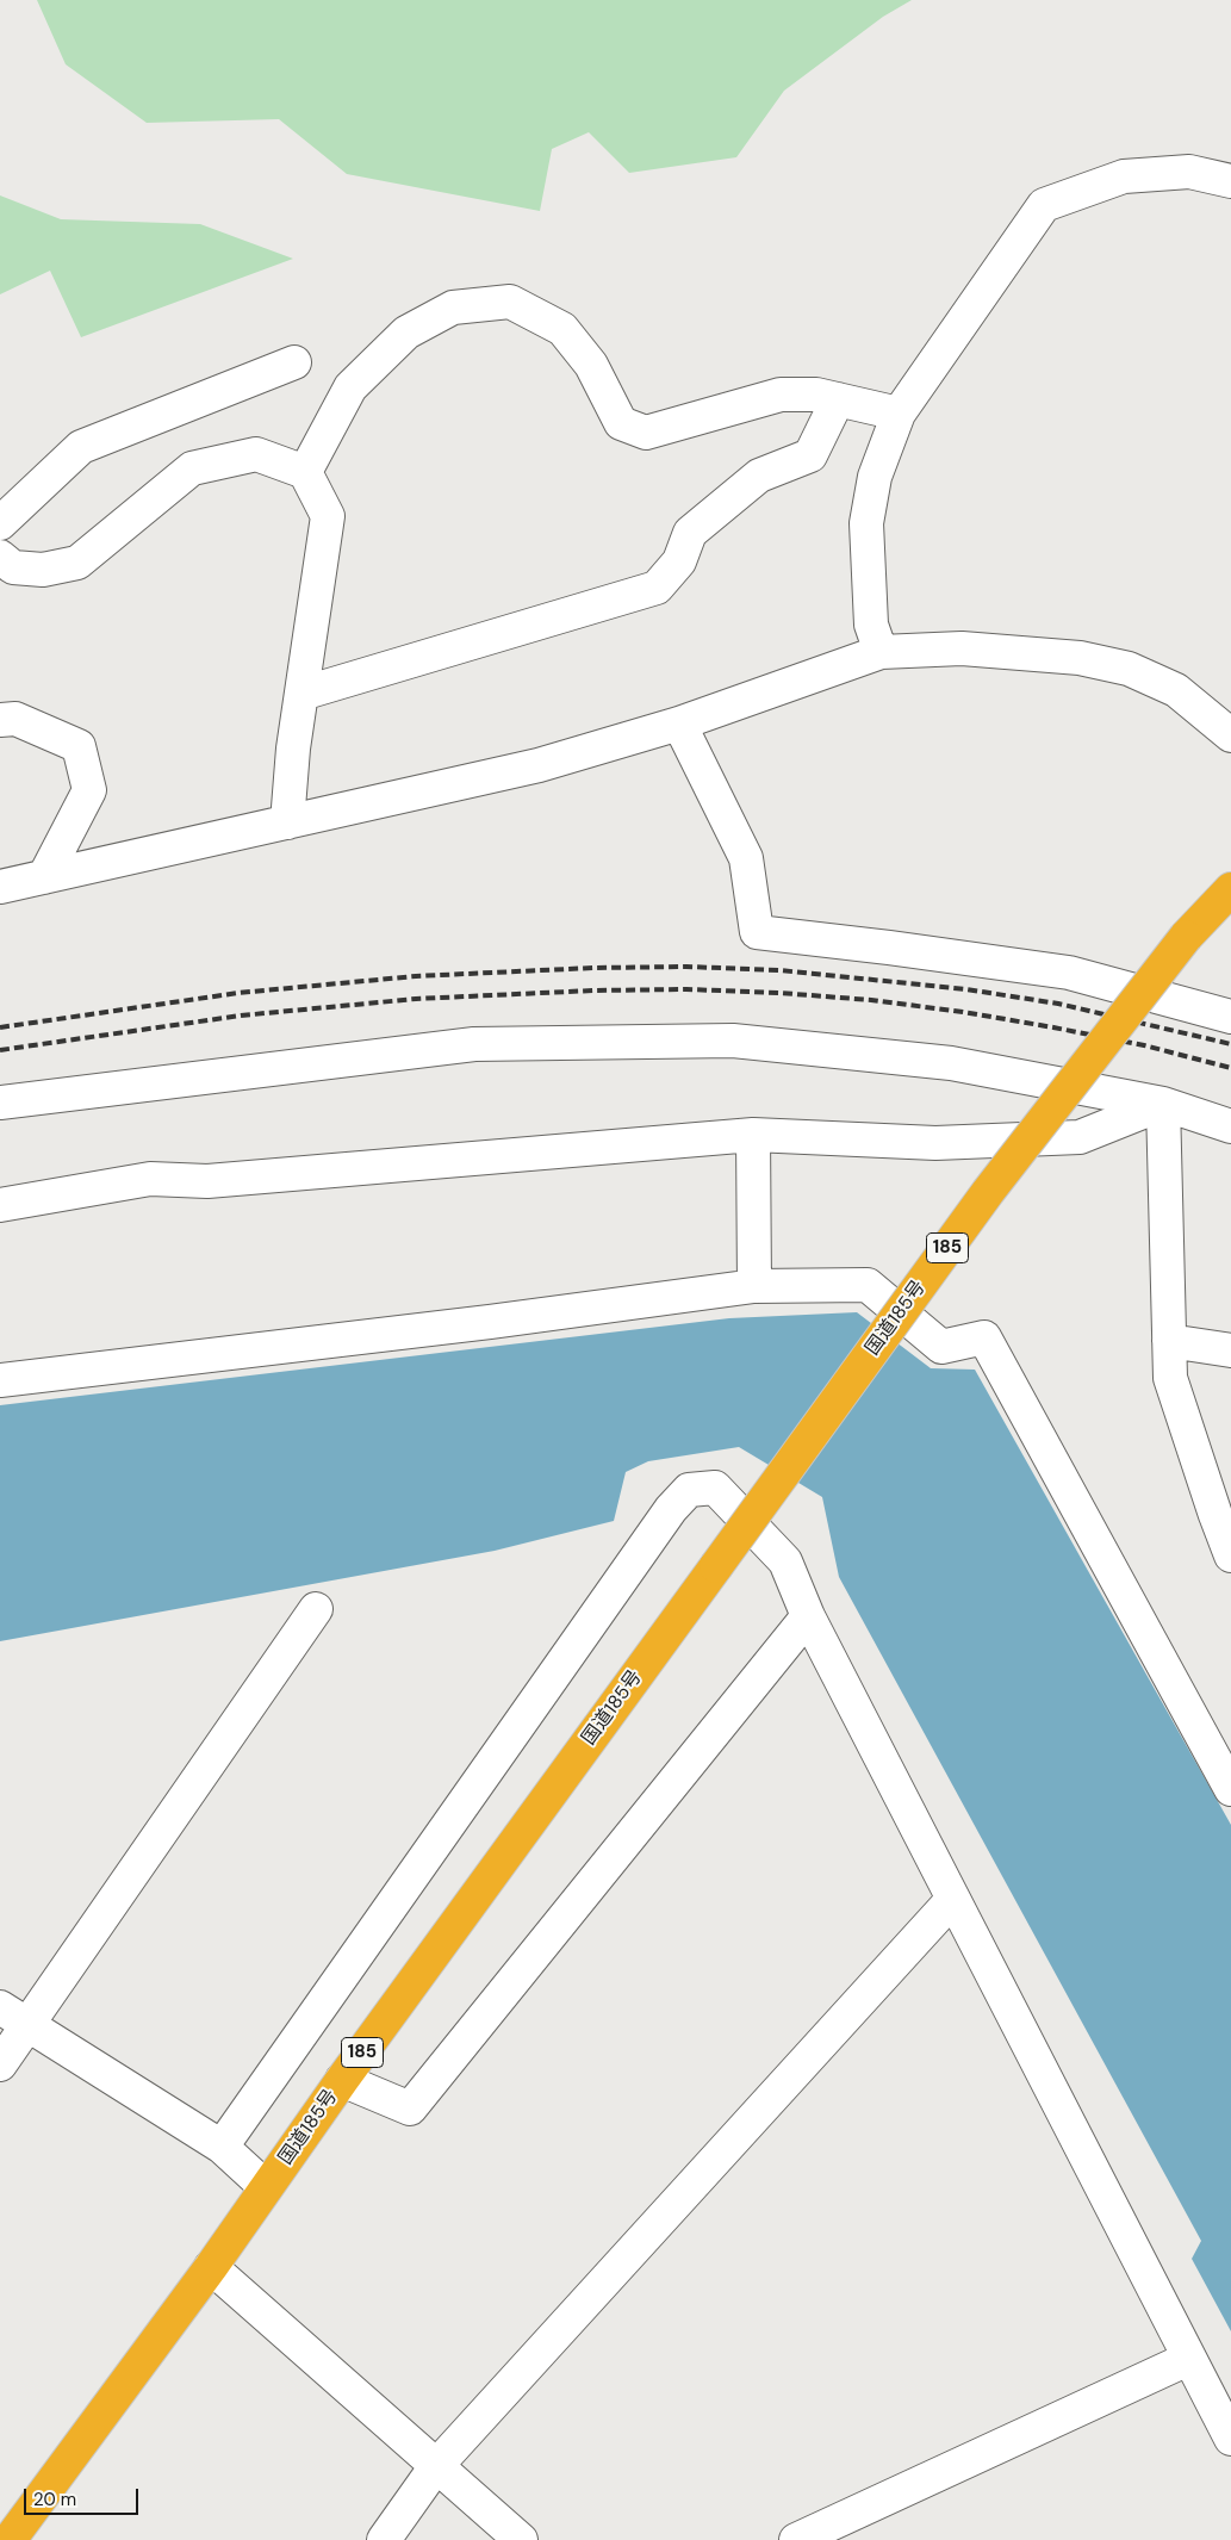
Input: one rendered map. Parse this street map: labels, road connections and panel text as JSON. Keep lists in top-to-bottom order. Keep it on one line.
{"streets":{"highway":["185","国道185号"]},"scale_bar":"20 m"}
